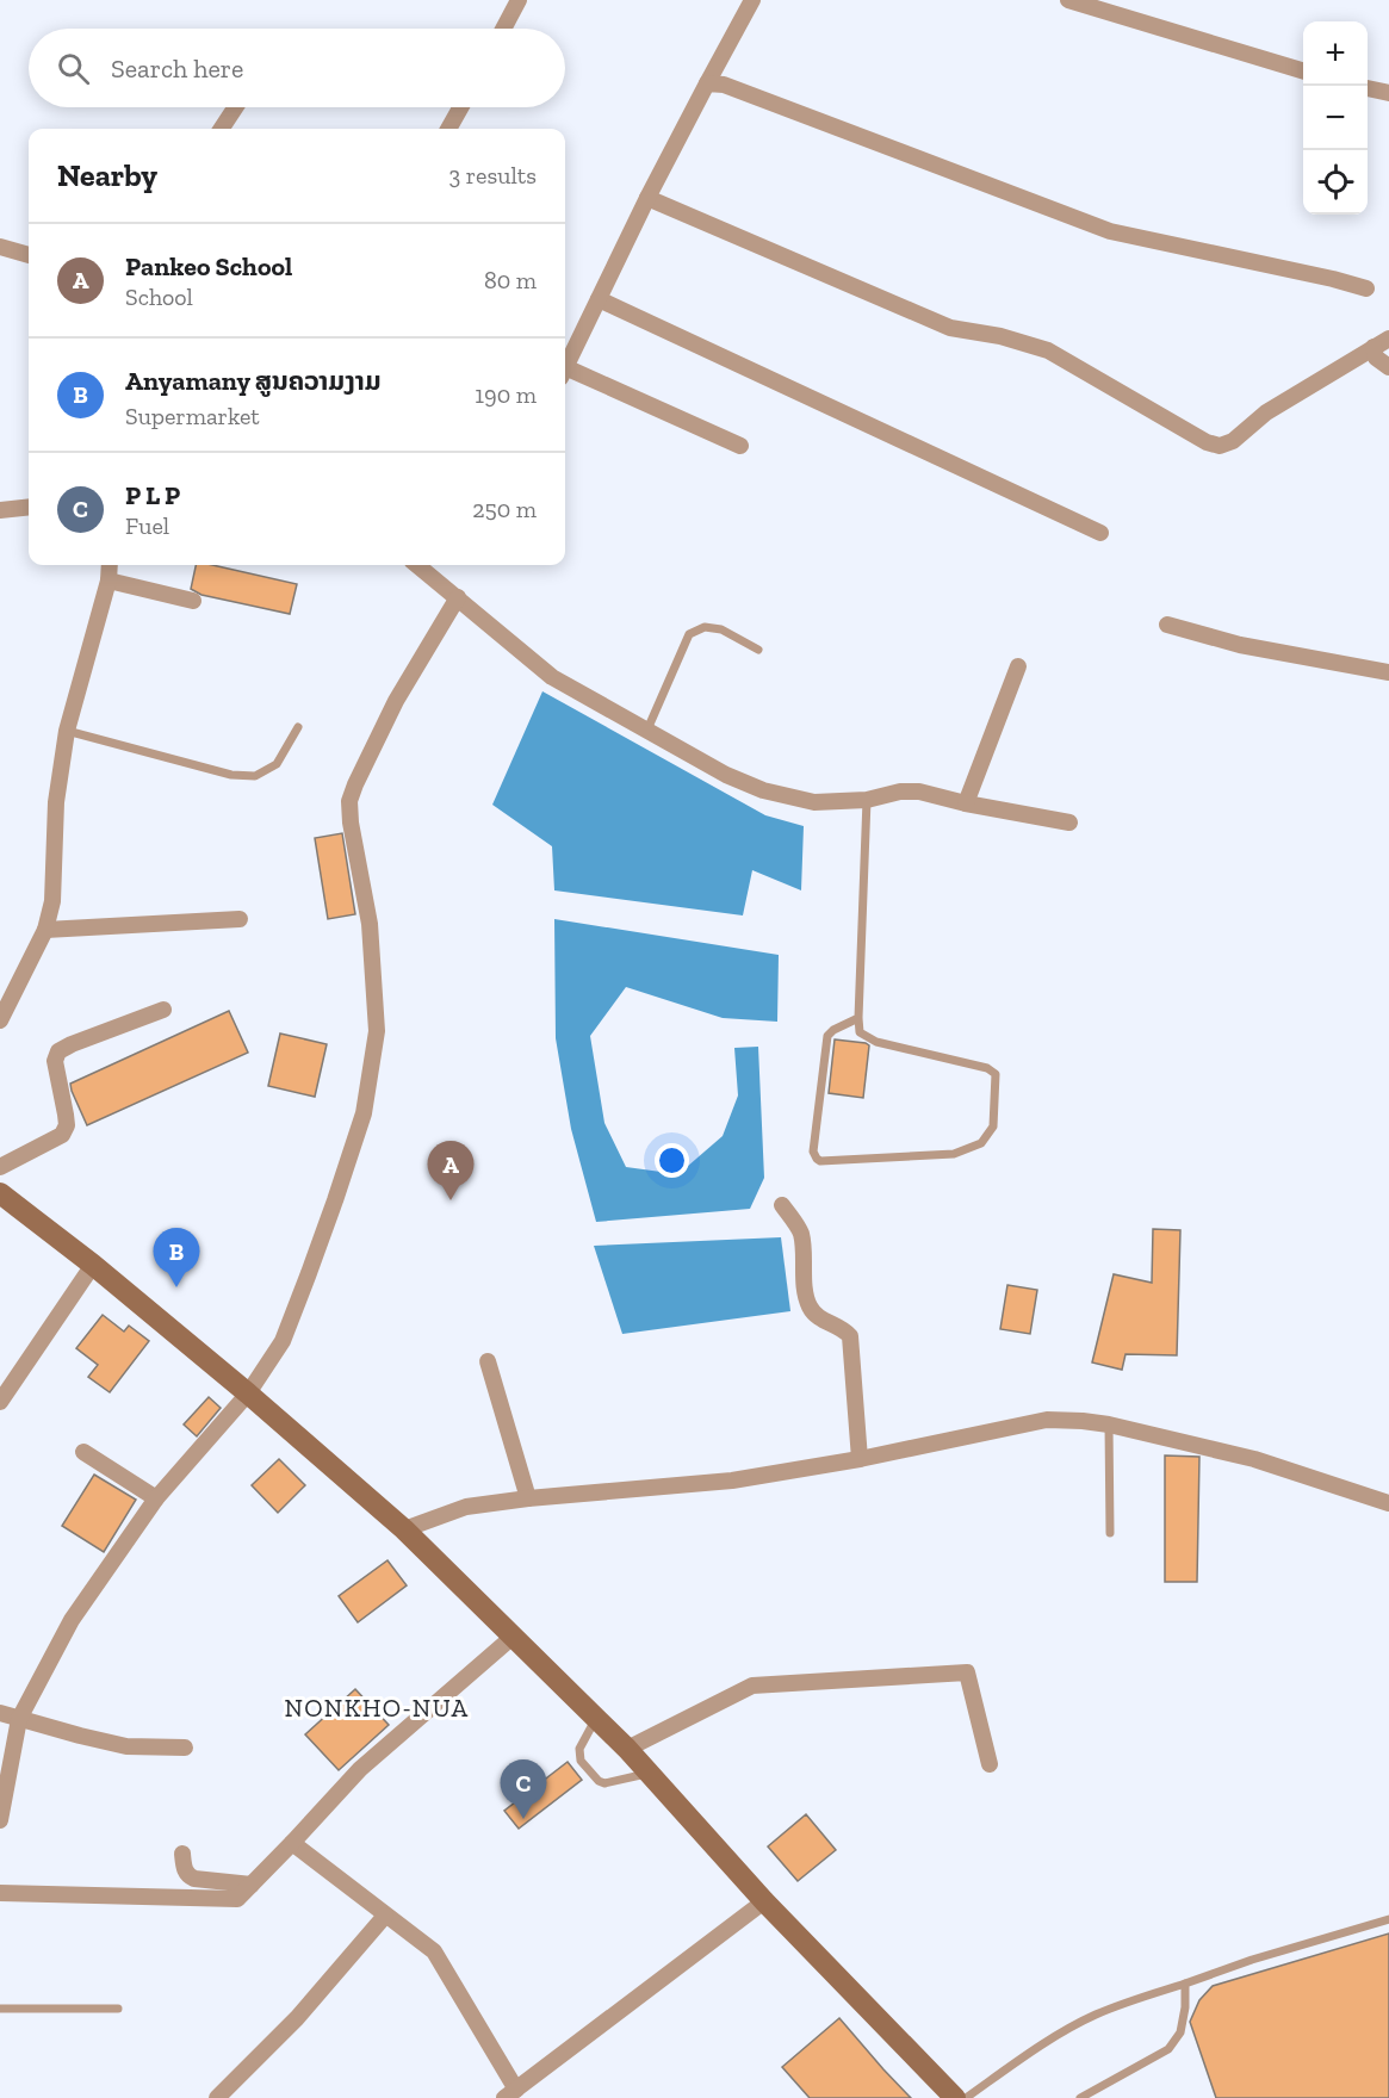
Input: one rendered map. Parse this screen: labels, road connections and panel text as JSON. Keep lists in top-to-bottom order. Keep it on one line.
{"districts":["NONKHO-NUA"],"page":{"map_buttons":["+","−"],"search":"Search here","heading":["Nearby","3 results"],"list":[{"mark":"A","name":"Pankeo School","note":"School","value":"80 m"},{"mark":"B","name":"Anyamany ສູນຄວາມງາມ","note":"Supermarket","value":"190 m"},{"mark":"C","name":"P L P","note":"Fuel","value":"250 m"}],"pins":["A","B","C"]}}
